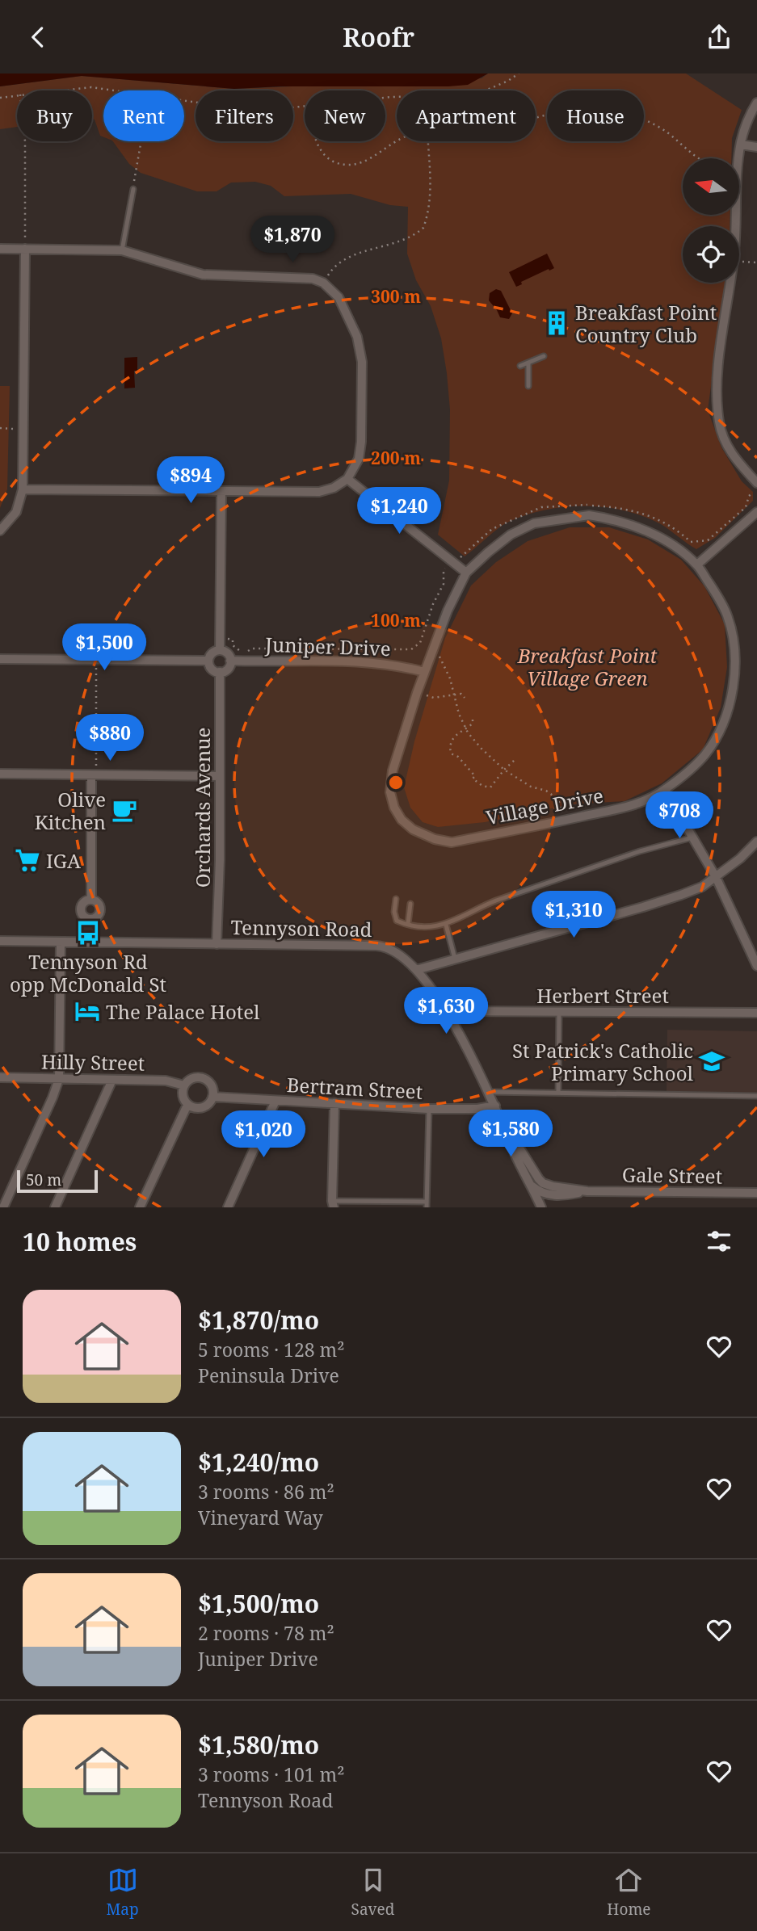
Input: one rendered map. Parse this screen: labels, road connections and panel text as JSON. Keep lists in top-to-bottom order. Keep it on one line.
{"streets":{"street":["Juniper Drive","Village Drive","Orchards Avenue","Tennyson Road","Herbert Street","Hilly Street","Bertram Street","Gale Street"]},"crossings":[["Juniper Drive","Village Drive"],["Juniper Drive","Orchards Avenue"],["Orchards Avenue","Tennyson Road"],["Tennyson Road","Herbert Street"],["Tennyson Road","Bertram Street"],["Tennyson Road","Gale Street"],["Hilly Street","Bertram Street"]],"parks":["Breakfast Point Village Green"],"places":{"building":["Breakfast Point Country Club"],"cafe":["Olive Kitchen"],"supermarket":["IGA"],"bus stop":["Tennyson Rd opp McDonald St"],"hotel":["The Palace Hotel"],"school or university":["St Patrick's Catholic Primary School"]},"scale_bar":"50 m","north":"left","page":{"header":"Roofr","chip":["Buy","Rent","Filters","New","Apartment","House"],"price":["$1,870","$894","$1,240","$1,500","$880","$708","$1,310","$1,630","$1,580","$1,020"],"scale":"50 m","heading":"10 homes","list":[{"name":"$1,870/mo","note":"5 rooms · 128 m² · Peninsula Drive"},{"name":"$1,240/mo","note":"3 rooms · 86 m² · Vineyard Way"},{"name":"$1,500/mo","note":"2 rooms · 78 m² · Juniper Drive"},{"name":"$1,580/mo","note":"3 rooms · 101 m² · Tennyson Road"}],"tabs":["Map","Saved","Home"]},"rings":["300 m","200 m","100 m"]}
